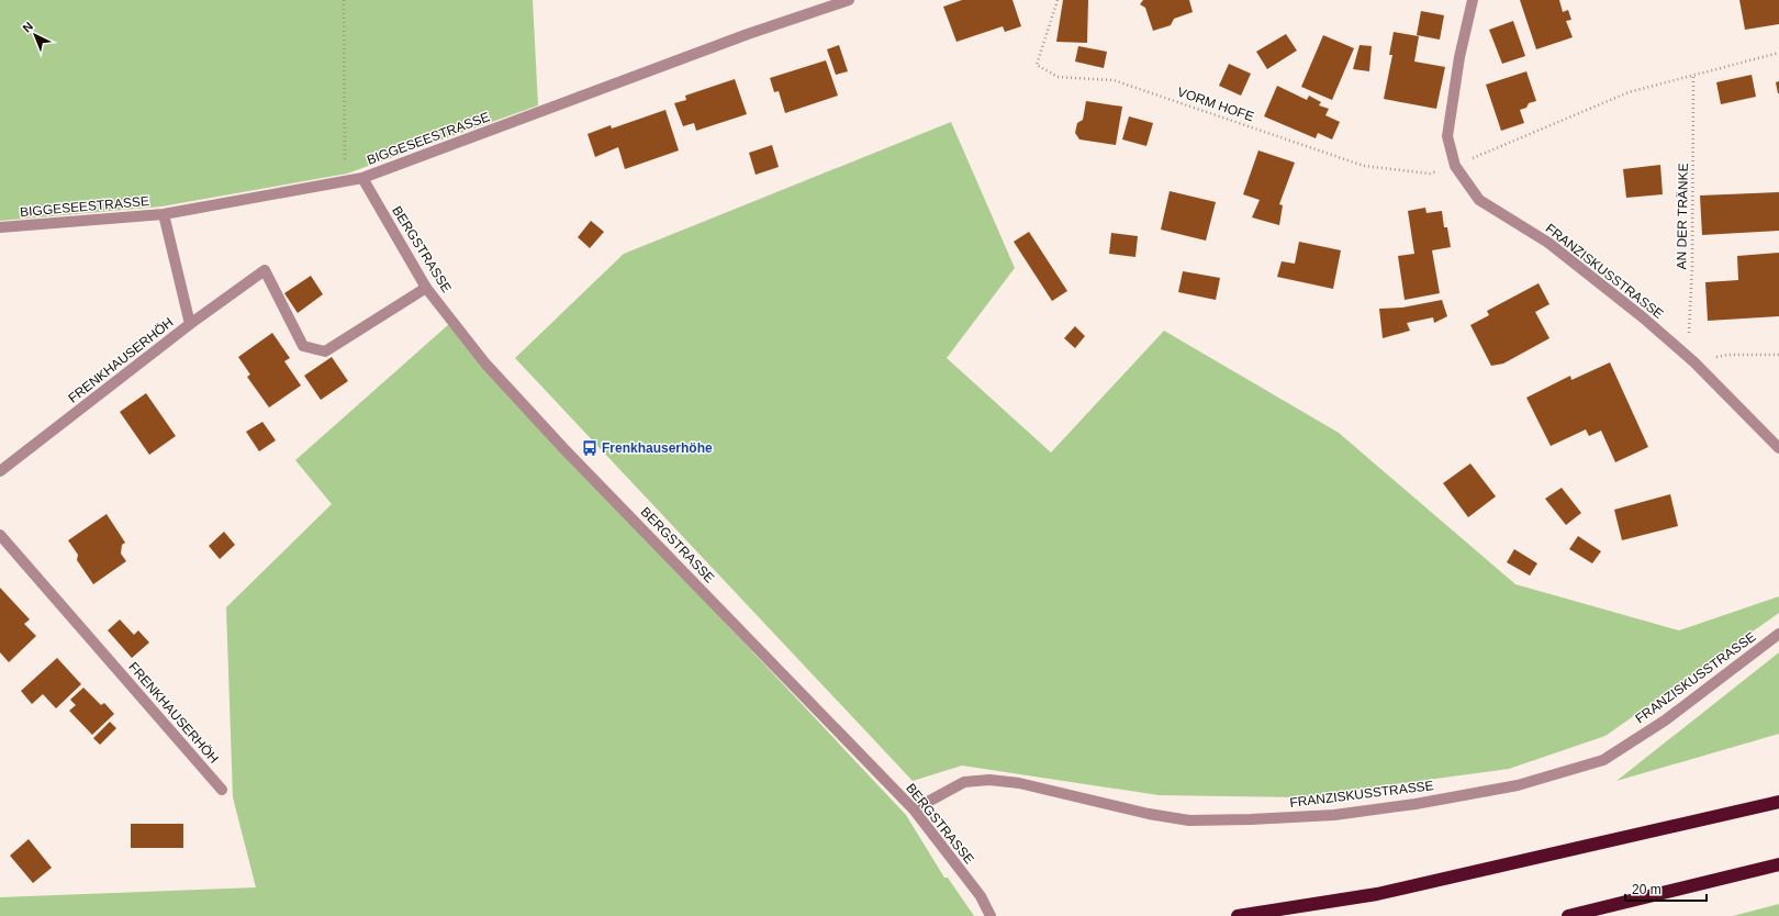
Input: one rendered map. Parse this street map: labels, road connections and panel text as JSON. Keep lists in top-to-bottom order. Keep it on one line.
{"streets":{"street":["BIGGESEESTRASSE","BERGSTRASSE","FRANZISKUSSTRASSE","FRENKHAUSERHÖH"],"path":["VORM HOFE","AN DER TRÄNKE"]},"crossings":[["VORM HOFE","FRANZISKUSSTRASSE"],["BIGGESEESTRASSE","BERGSTRASSE"],["BIGGESEESTRASSE","FRENKHAUSERHÖH"],["AN DER TRÄNKE","FRANZISKUSSTRASSE"],["BERGSTRASSE","FRANZISKUSSTRASSE"]],"places":{"bus stop":["Frenkhauserhöhe"]},"scale_bar":"20 m","north":"top left"}
